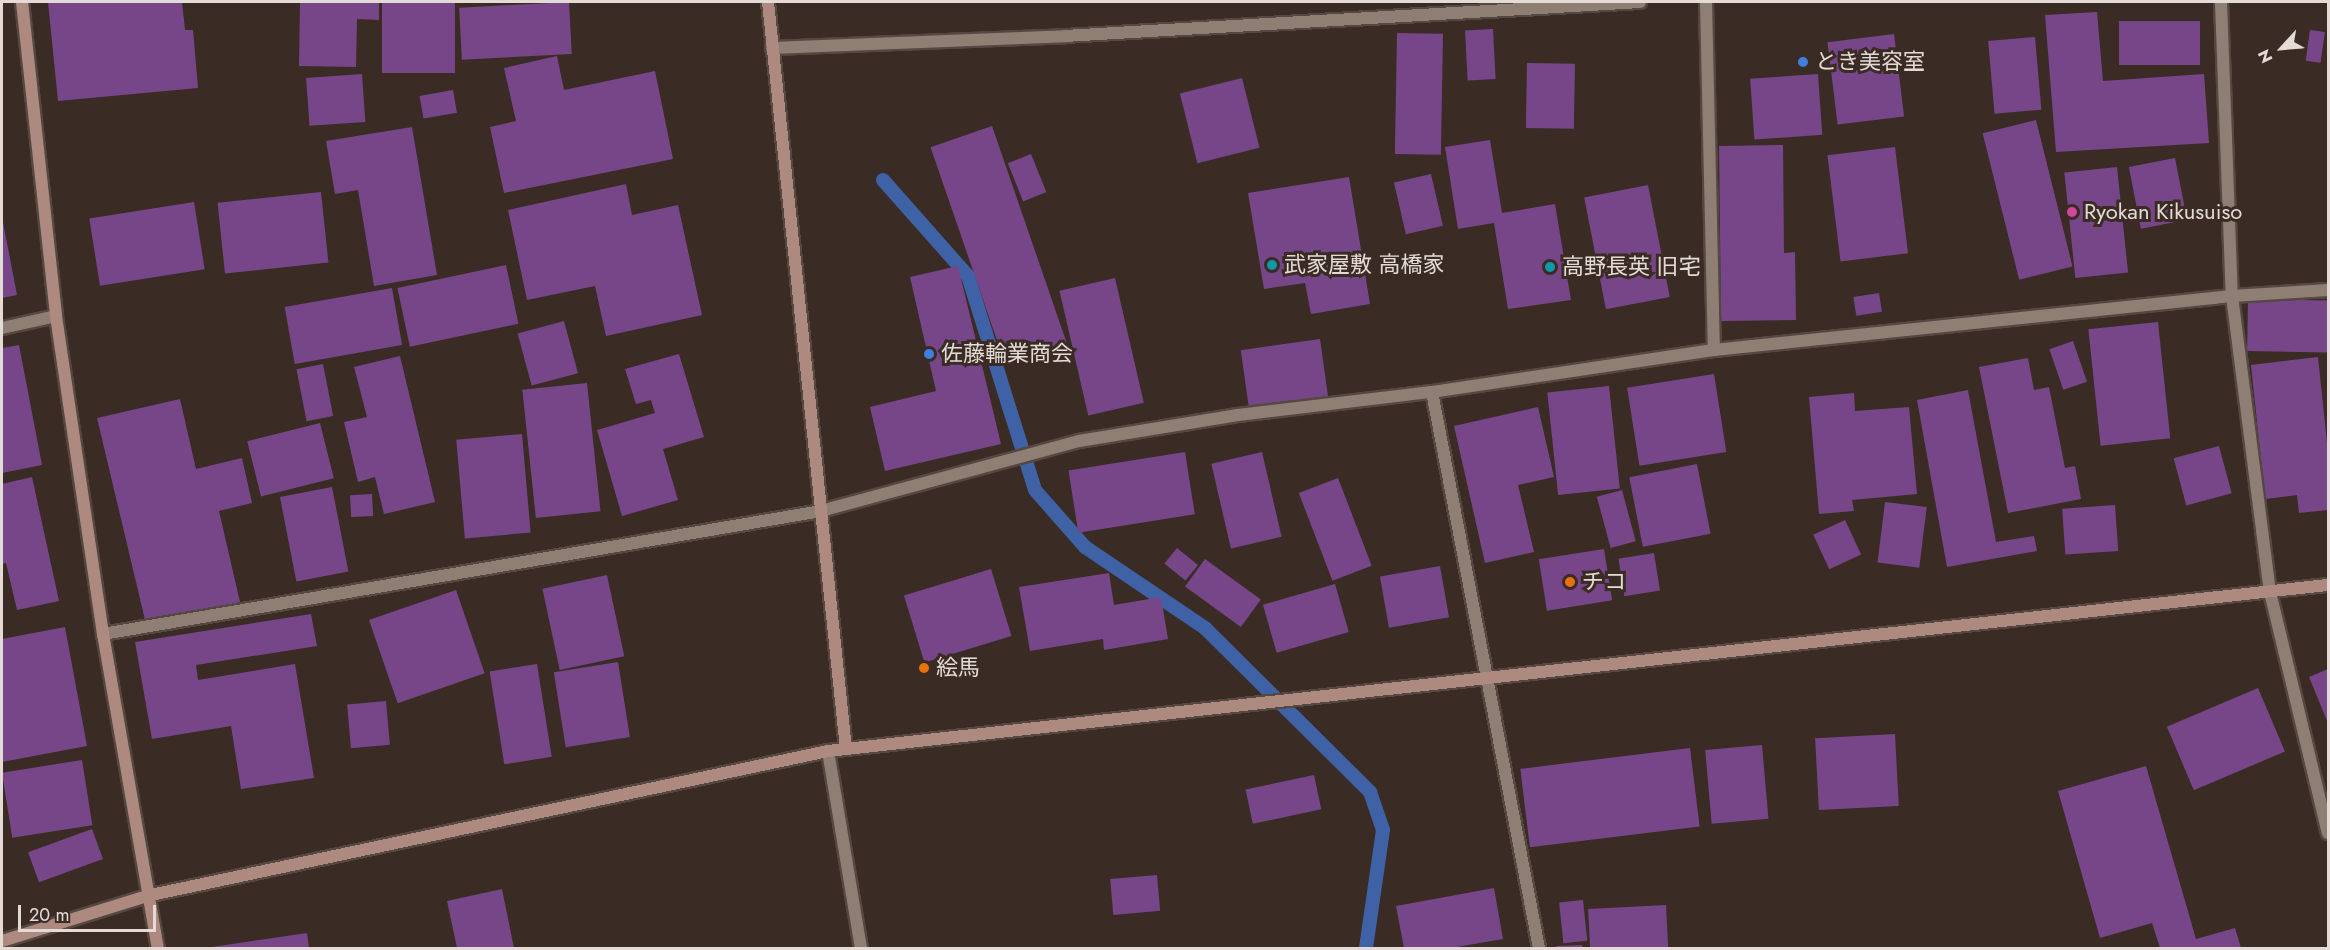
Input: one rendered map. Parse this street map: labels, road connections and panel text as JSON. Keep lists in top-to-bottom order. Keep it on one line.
{"places":["とき美容室","Ryokan Kikusuiso","武家屋敷 高橋家","高野長英 旧宅","佐藤輪業商会","チコ","絵馬"],"scale_bar":"20 m","north":"bottom left"}
